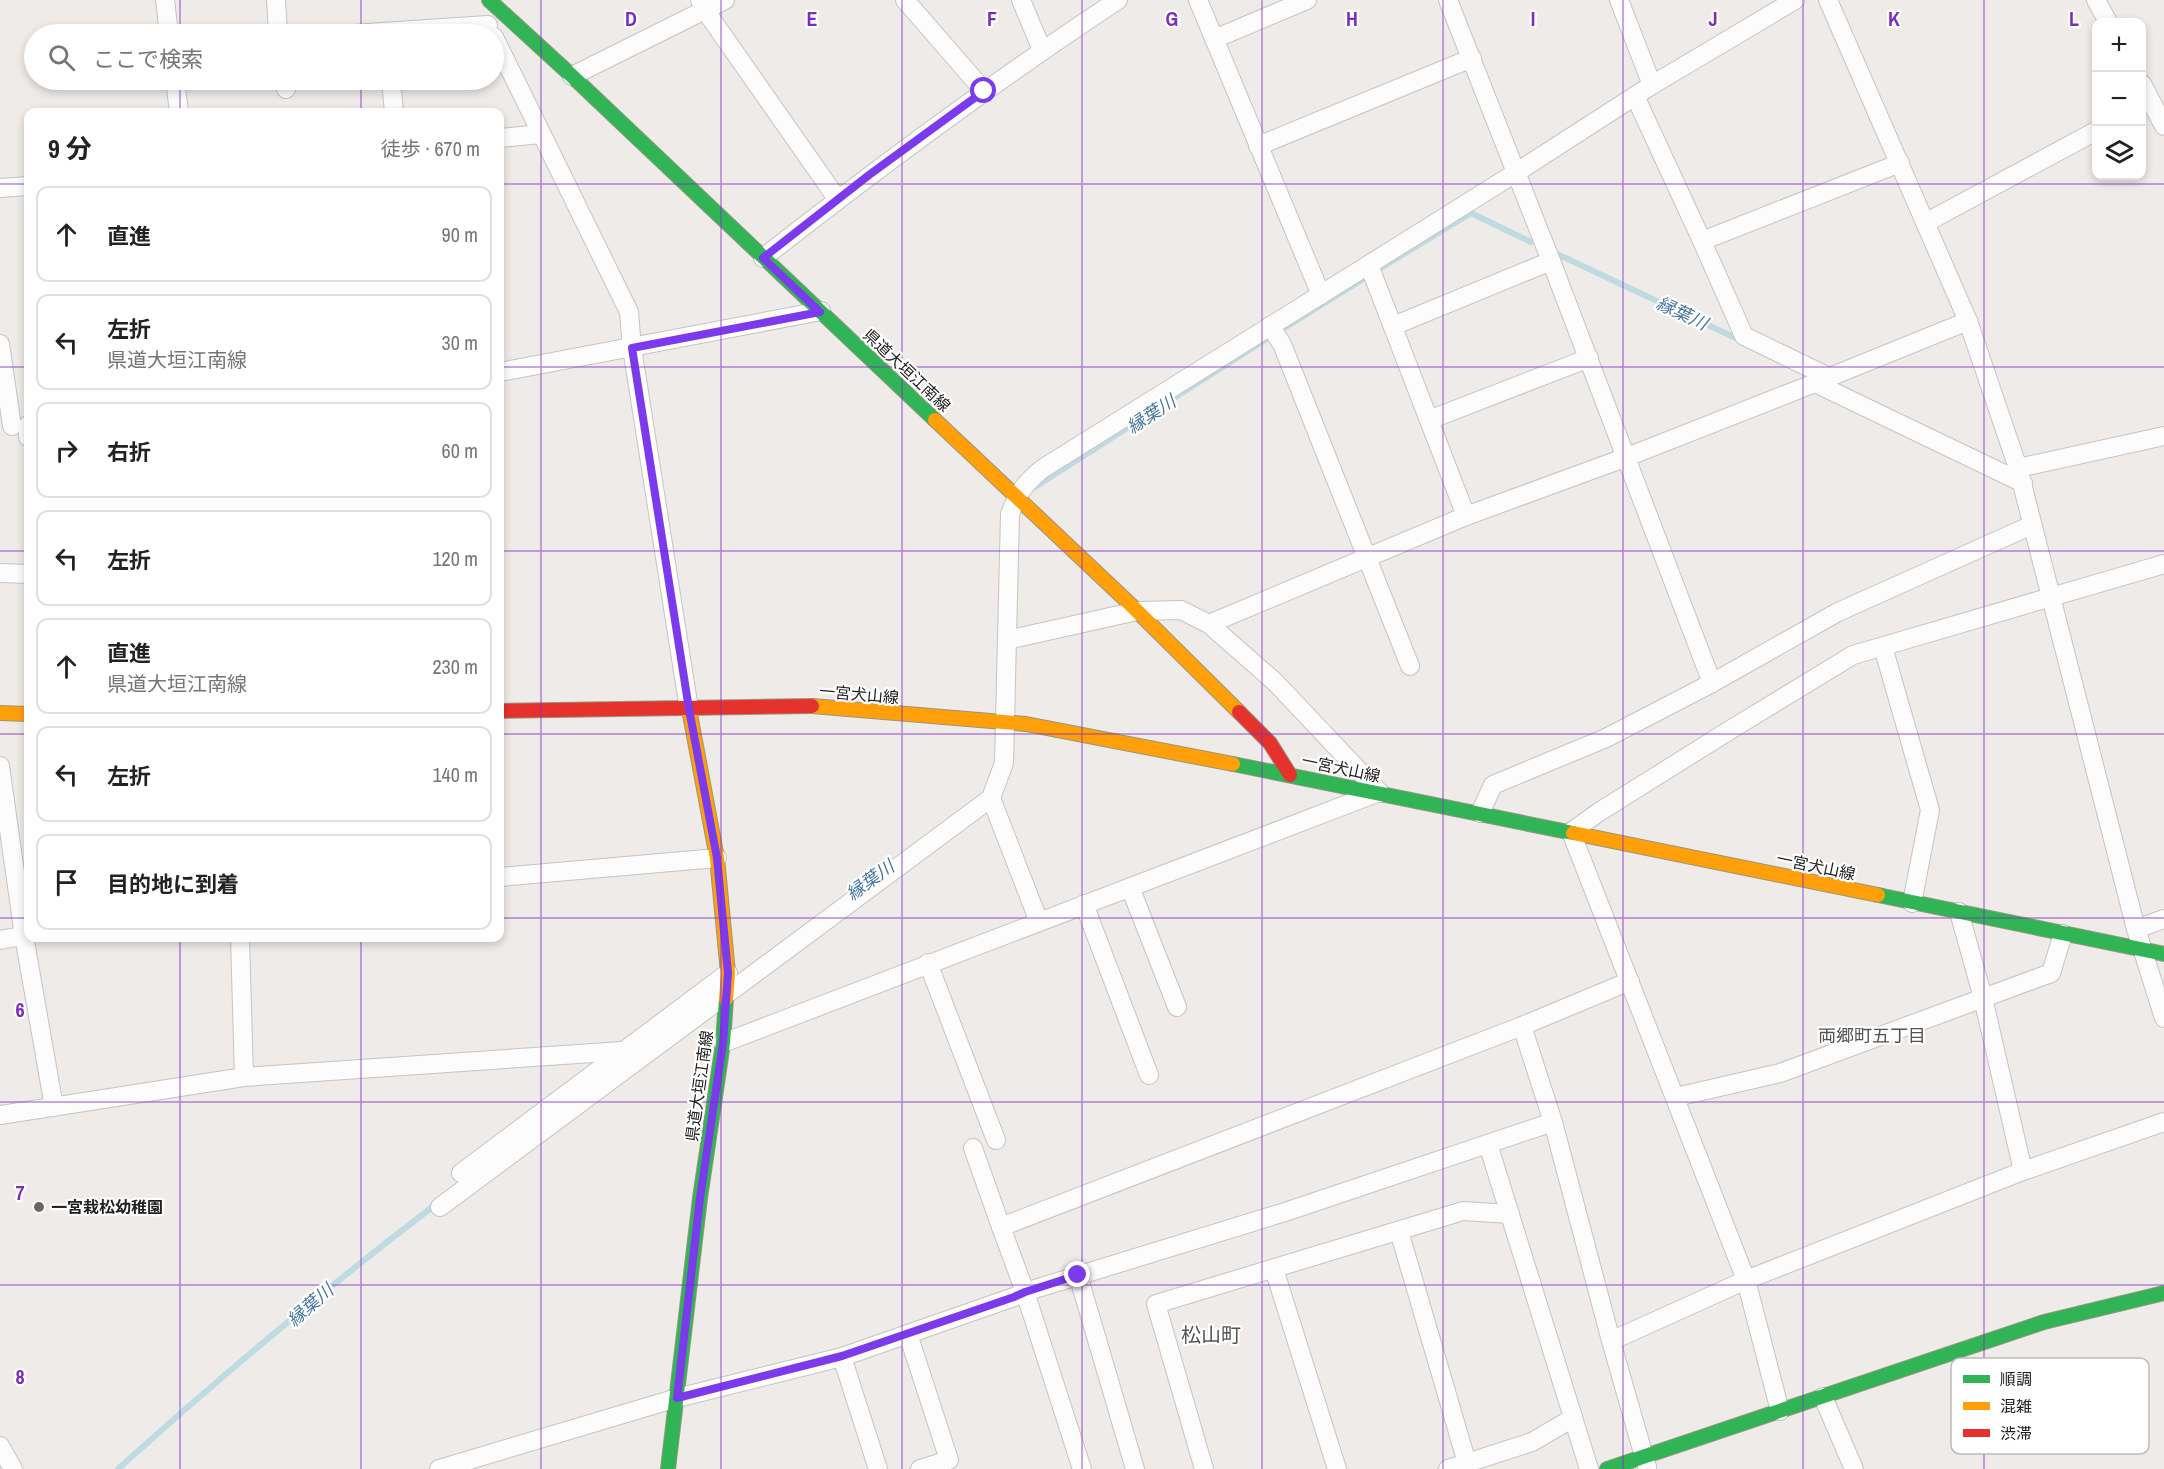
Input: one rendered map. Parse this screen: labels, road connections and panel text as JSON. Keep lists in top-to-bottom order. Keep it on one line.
{"streets":{"main road":["県道大垣江南線","一宮犬山線"]},"crossings":[["県道大垣江南線","一宮犬山線"]],"districts":["両郷町五丁目","松山町"],"water":["縁葉川"],"places":["一宮栽松幼稚園"],"legend":["順調","混雑","渋滞"],"page":{"map_buttons":["+","−"],"search":"ここで検索","heading":["9 分","徒歩 · 670 m"],"list":[["直進","90 m"],["左折","県道大垣江南線","30 m"],["右折","60 m"],["左折","120 m"],["直進","県道大垣江南線","230 m"],["左折","140 m"],"目的地に到着"]},"grid":{"columns":["D","E","F","G","H","I","J","K","L"],"rows":["6","7","8"]}}
